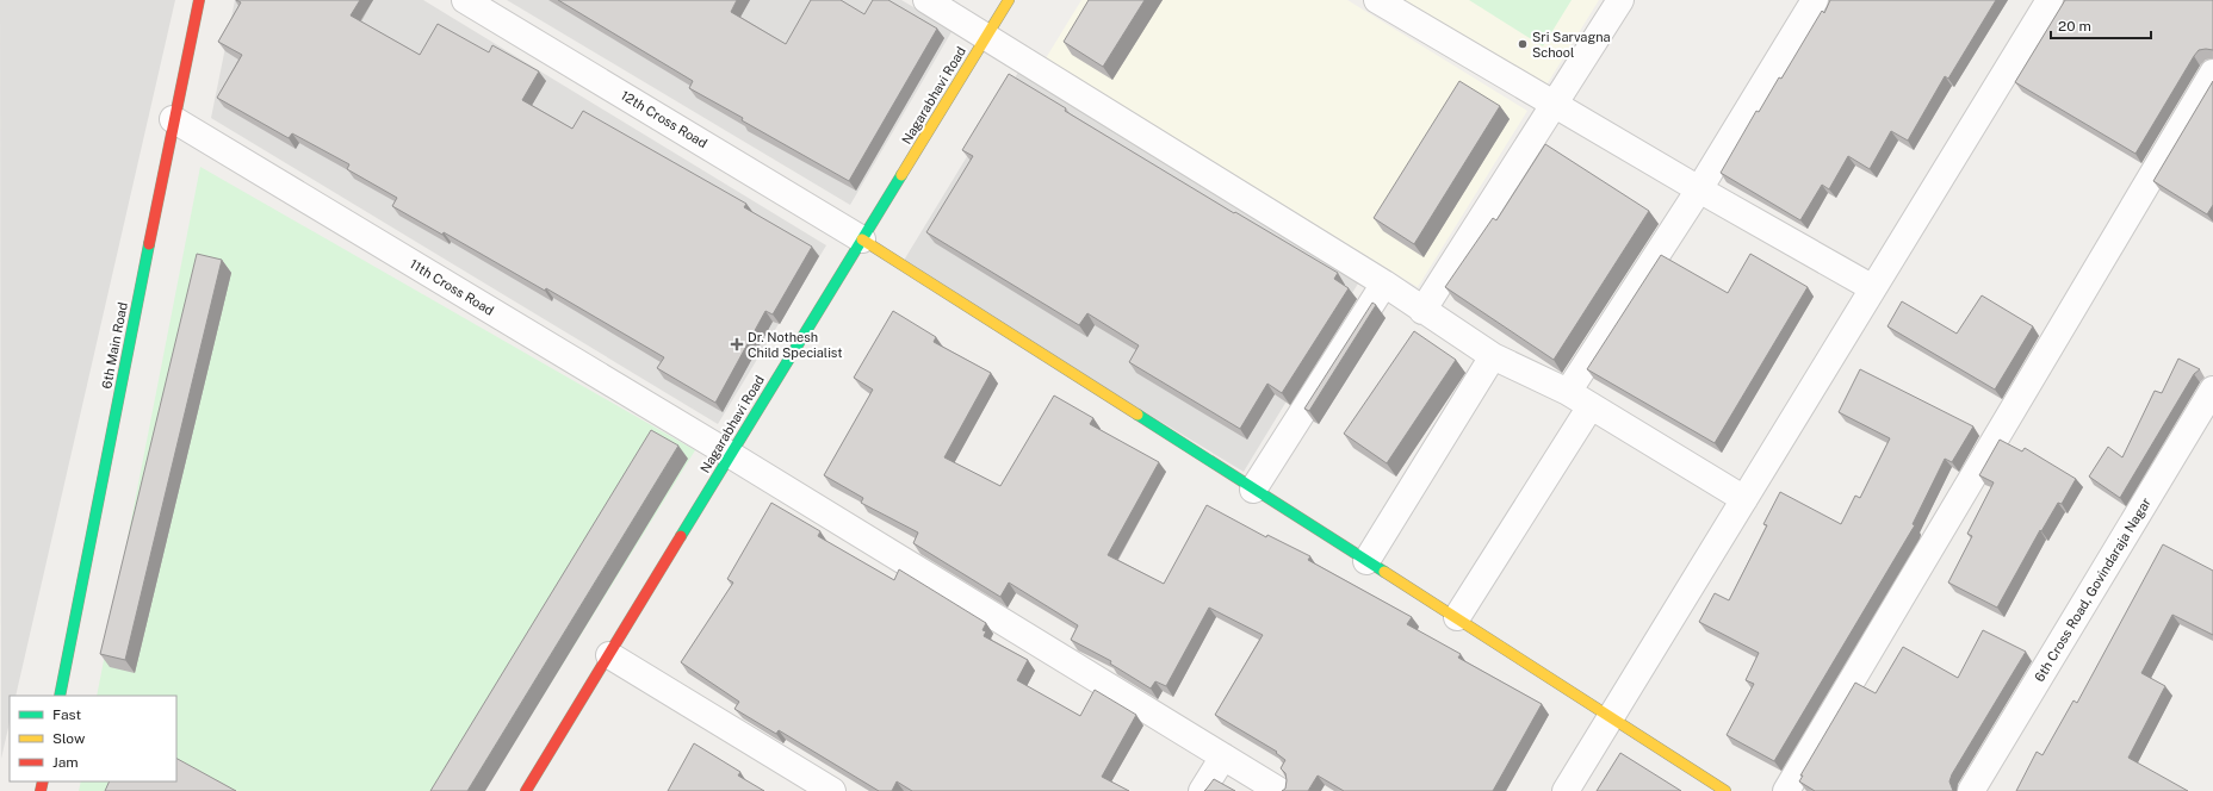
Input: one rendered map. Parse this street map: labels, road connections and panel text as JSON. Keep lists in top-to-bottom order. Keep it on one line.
{"streets":{"street":["Nagarabhavi Road","12th Cross Road","11th Cross Road","6th Main Road","6th Cross Road, Govindaraja Nagar"]},"crossings":[["Nagarabhavi Road","12th Cross Road"],["Nagarabhavi Road","11th Cross Road"],["11th Cross Road","6th Main Road"]],"places":{"other":["Sri Sarvagna School"],"health":["Dr. Nothesh Child Specialist"]},"legend":["Fast","Slow","Jam"],"scale_bar":"20 m"}
